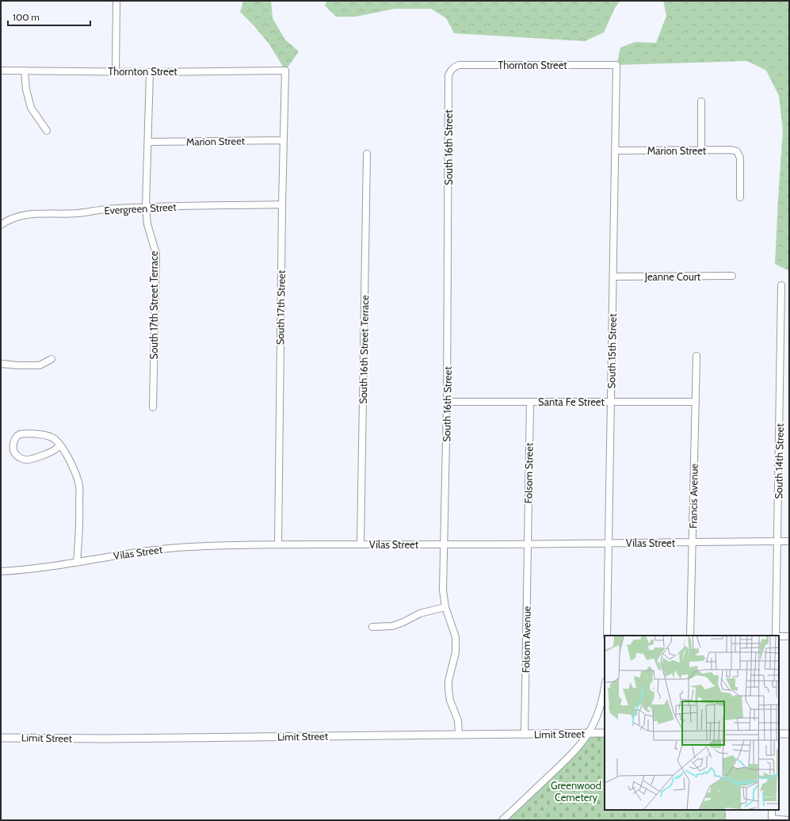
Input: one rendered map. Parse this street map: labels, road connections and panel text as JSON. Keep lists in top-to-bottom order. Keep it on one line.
{"streets":{"street":["Thornton Street","Marion Street","South 16th Street","Evergreen Street","Jeanne Court","South 17th Street Terrace","South 17th Street","South 16th Street Terrace","South 15th Street","Santa Fe Street","South 14th Street","Folsom Street","Francis Avenue","Vilas Street","Folsom Avenue","Limit Street"]},"crossings":[["Thornton Street","South 16th Street"],["Thornton Street","South 17th Street Terrace"],["Thornton Street","South 17th Street"],["Thornton Street","South 15th Street"],["Marion Street","South 17th Street Terrace"],["Marion Street","South 17th Street"],["Marion Street","South 15th Street"],["South 16th Street","Santa Fe Street"],["South 16th Street","Vilas Street"],["South 16th Street","Limit Street"],["Evergreen Street","South 17th Street Terrace"],["Evergreen Street","South 17th Street"],["Jeanne Court","South 15th Street"],["South 17th Street","Vilas Street"],["South 16th Street Terrace","Vilas Street"],["South 15th Street","Santa Fe Street"],["South 15th Street","Vilas Street"],["Santa Fe Street","Folsom Street"],["Santa Fe Street","Francis Avenue"],["South 14th Street","Vilas Street"],["Folsom Street","Vilas Street"],["Folsom Street","Folsom Avenue"],["Francis Avenue","Vilas Street"],["Vilas Street","Folsom Avenue"],["Folsom Avenue","Limit Street"]],"parks":["Greenwood Cemetery"],"scale_bar":"100 m"}
